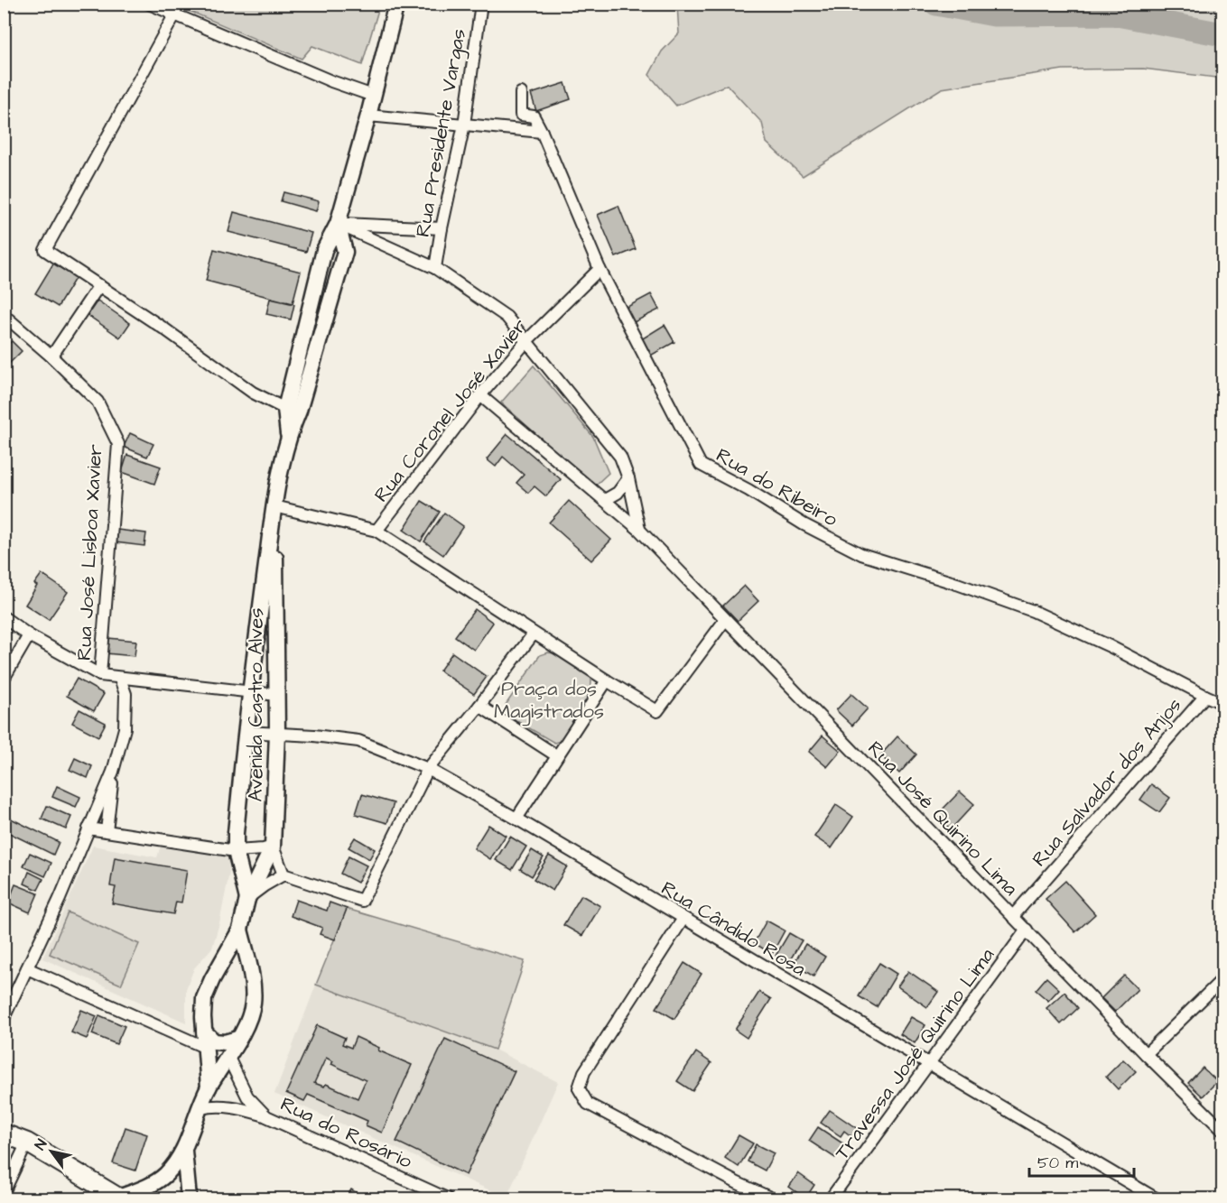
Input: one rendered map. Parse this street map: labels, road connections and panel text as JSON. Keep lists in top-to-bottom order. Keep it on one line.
{"streets":{"street":["Rua Presidente Vargas","Rua Coronel José Xavier","Rua do Ribeiro","Rua José Lisboa Xavier","Avenida Castro Alves","Rua Salvador dos Anjos","Rua José Quirino Lima","Rua Cândido Rosa","Travessa José Quirino Lima","Rua do Rosário"]},"crossings":[["Rua Coronel José Xavier","Rua do Ribeiro"],["Rua Coronel José Xavier","Rua José Quirino Lima"],["Rua do Ribeiro","Rua Salvador dos Anjos"],["Avenida Castro Alves","Rua Cândido Rosa"],["Avenida Castro Alves","Rua do Rosário"],["Rua Salvador dos Anjos","Rua José Quirino Lima"],["Rua José Quirino Lima","Travessa José Quirino Lima"],["Rua Cândido Rosa","Travessa José Quirino Lima"]],"parks":["Praça dos Magistrados"],"scale_bar":"50 m","north":"top left"}
